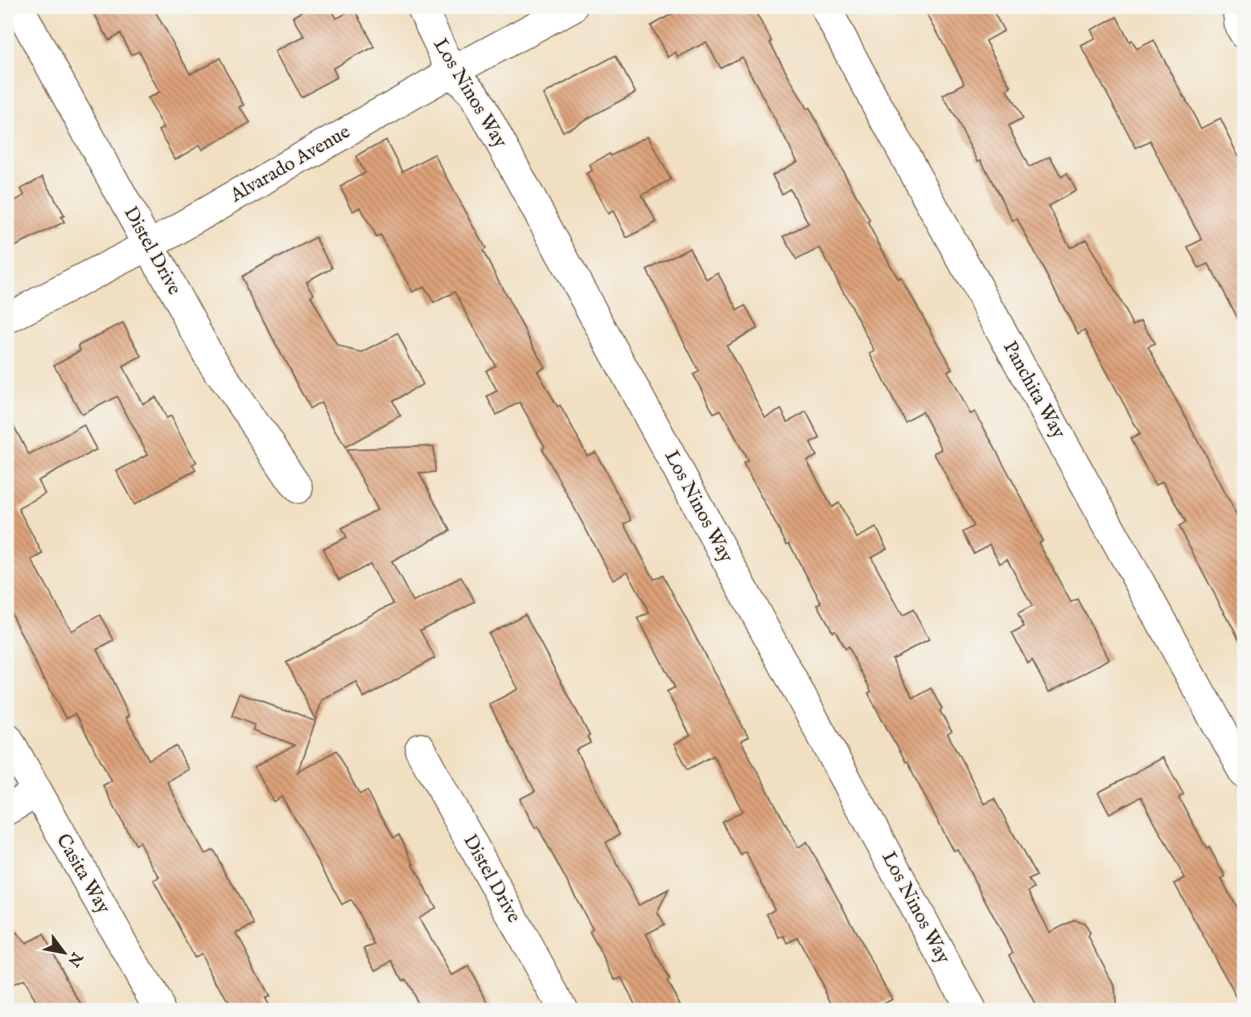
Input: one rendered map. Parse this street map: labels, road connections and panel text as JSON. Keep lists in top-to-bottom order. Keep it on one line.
{"streets":{"street":["Los Ninos Way","Alvarado Avenue","Distel Drive","Panchita Way","Casita Way"]},"crossings":[["Los Ninos Way","Alvarado Avenue"],["Alvarado Avenue","Distel Drive"]],"north":"bottom right"}
